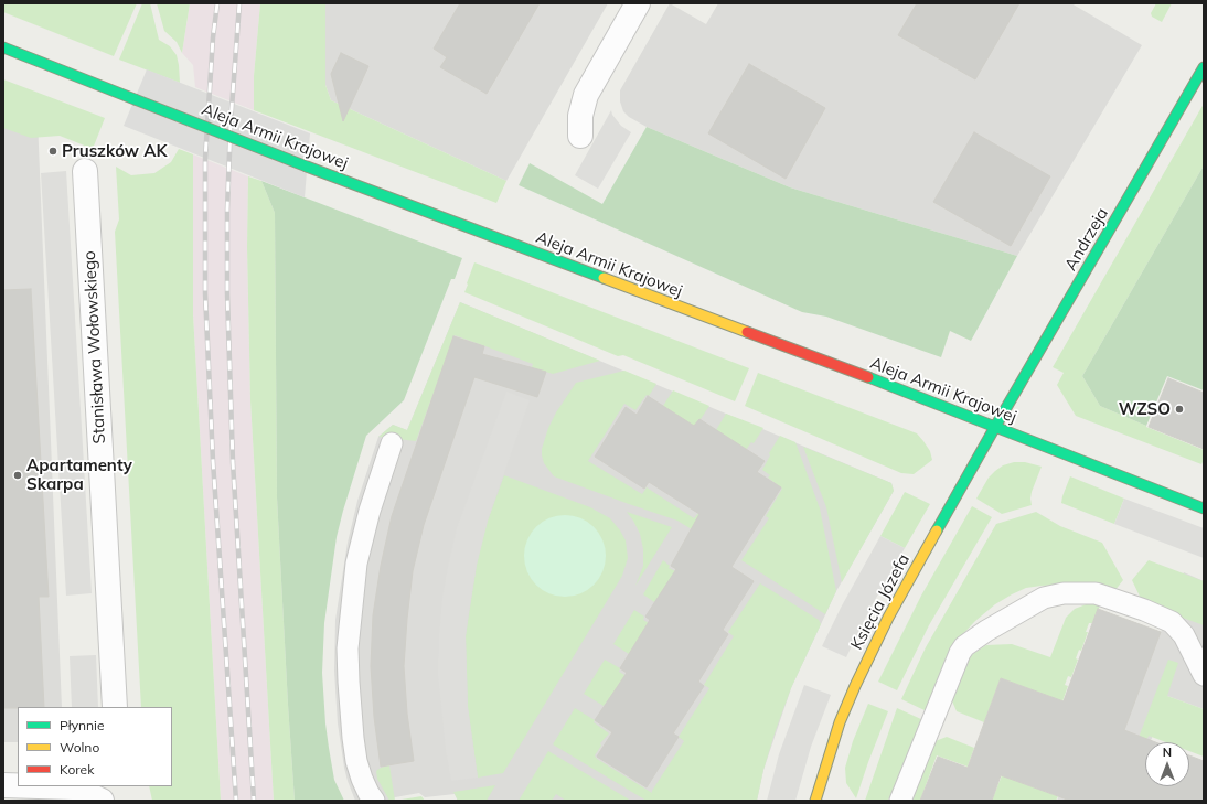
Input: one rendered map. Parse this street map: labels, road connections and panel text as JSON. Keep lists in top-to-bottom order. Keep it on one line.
{"streets":{"street":["Aleja Armii Krajowej","Andrzeja","Stanisława Wołowskiego","Księcia Józefa"]},"crossings":[["Aleja Armii Krajowej","Andrzeja"],["Aleja Armii Krajowej","Księcia Józefa"],["Andrzeja","Księcia Józefa"]],"places":["Pruszków AK","WZSO","Apartamenty Skarpa"],"legend":["Płynnie","Wolno","Korek"],"north":"top"}
